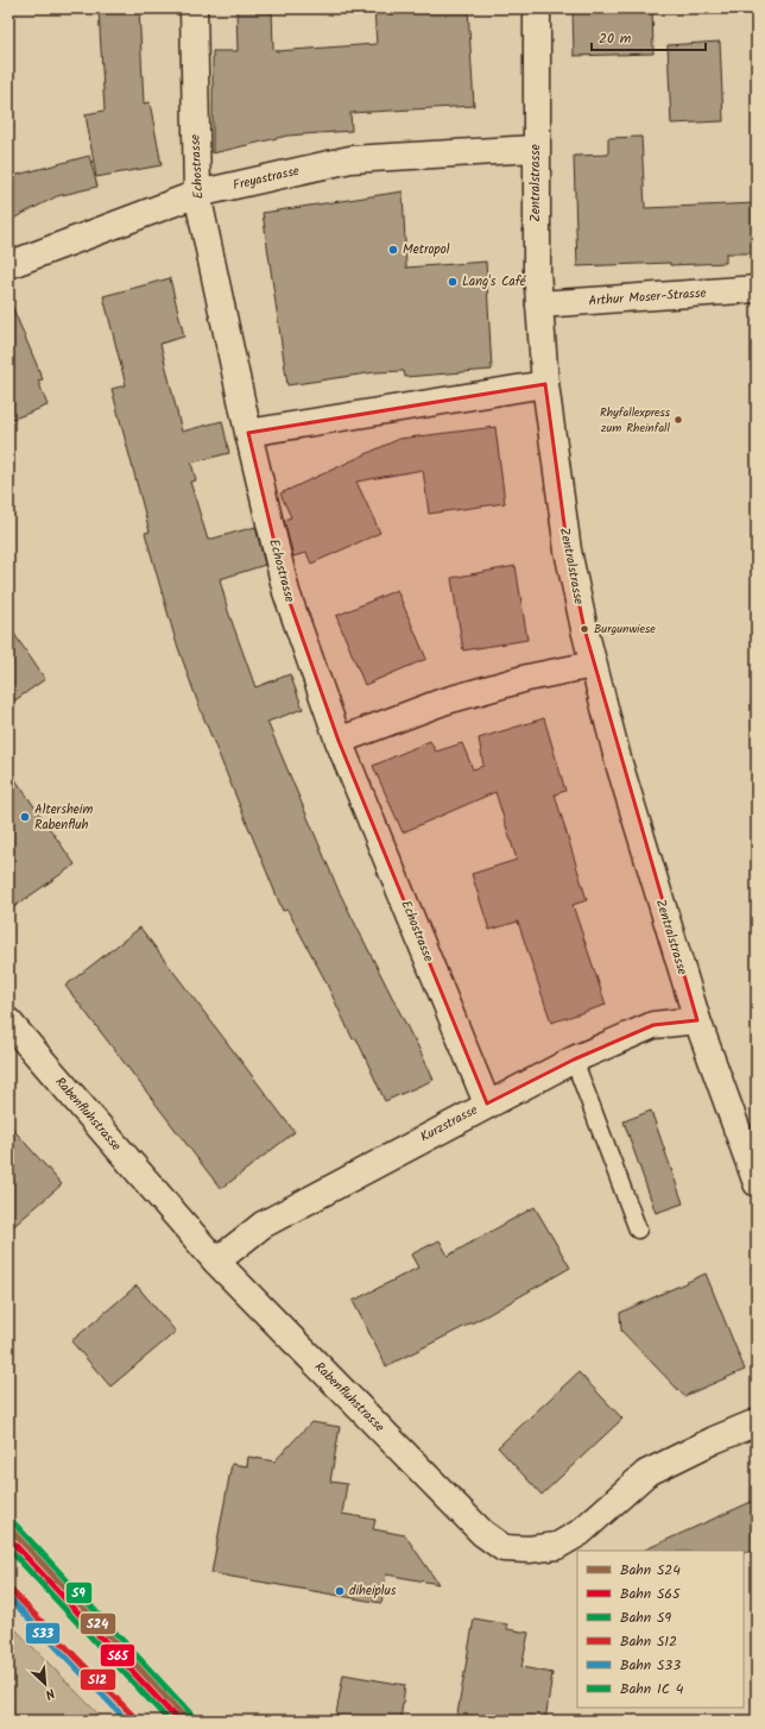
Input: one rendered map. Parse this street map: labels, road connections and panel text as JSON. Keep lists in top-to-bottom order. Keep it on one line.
{"streets":{"street":["Echostrasse","Freyastrasse","Zentralstrasse","Arthur Moser-Strasse","Rabenfluhstrasse","Kurzstrasse"]},"crossings":[["Echostrasse","Freyastrasse"],["Echostrasse","Kurzstrasse"],["Freyastrasse","Zentralstrasse"],["Zentralstrasse","Arthur Moser-Strasse"],["Zentralstrasse","Kurzstrasse"],["Rabenfluhstrasse","Kurzstrasse"]],"places":["Metropol","Lang's Café","Rhyfallexpress zum Rheinfall","Burgunwiese","Altersheim Rabenfluh","diheiplus"],"lines":["rail line S9","rail line S24","rail line S65","rail line S12","rail line S33"],"legend":["Bahn S24","Bahn S65","Bahn S9","Bahn S12","Bahn S33","Bahn IC 4"],"scale_bar":"20 m","north":"bottom right"}
